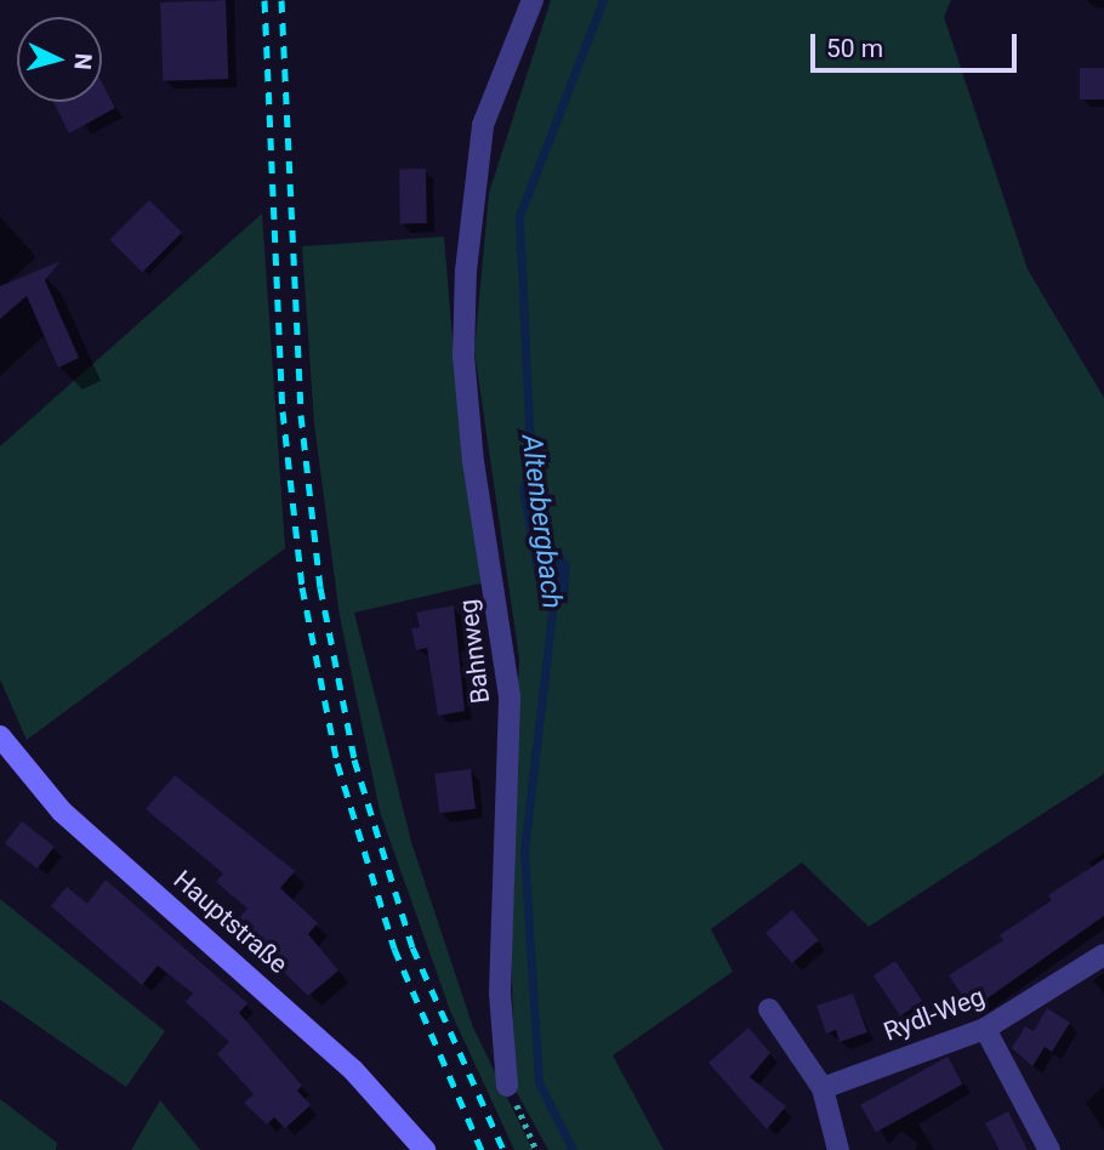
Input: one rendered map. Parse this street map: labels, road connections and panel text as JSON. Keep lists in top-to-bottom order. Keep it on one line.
{"streets":{"main road":["Hauptstraße"],"street":["Bahnweg","Rydl-Weg"]},"water":["Altenbergbach"],"scale_bar":"50 m","north":"right"}
